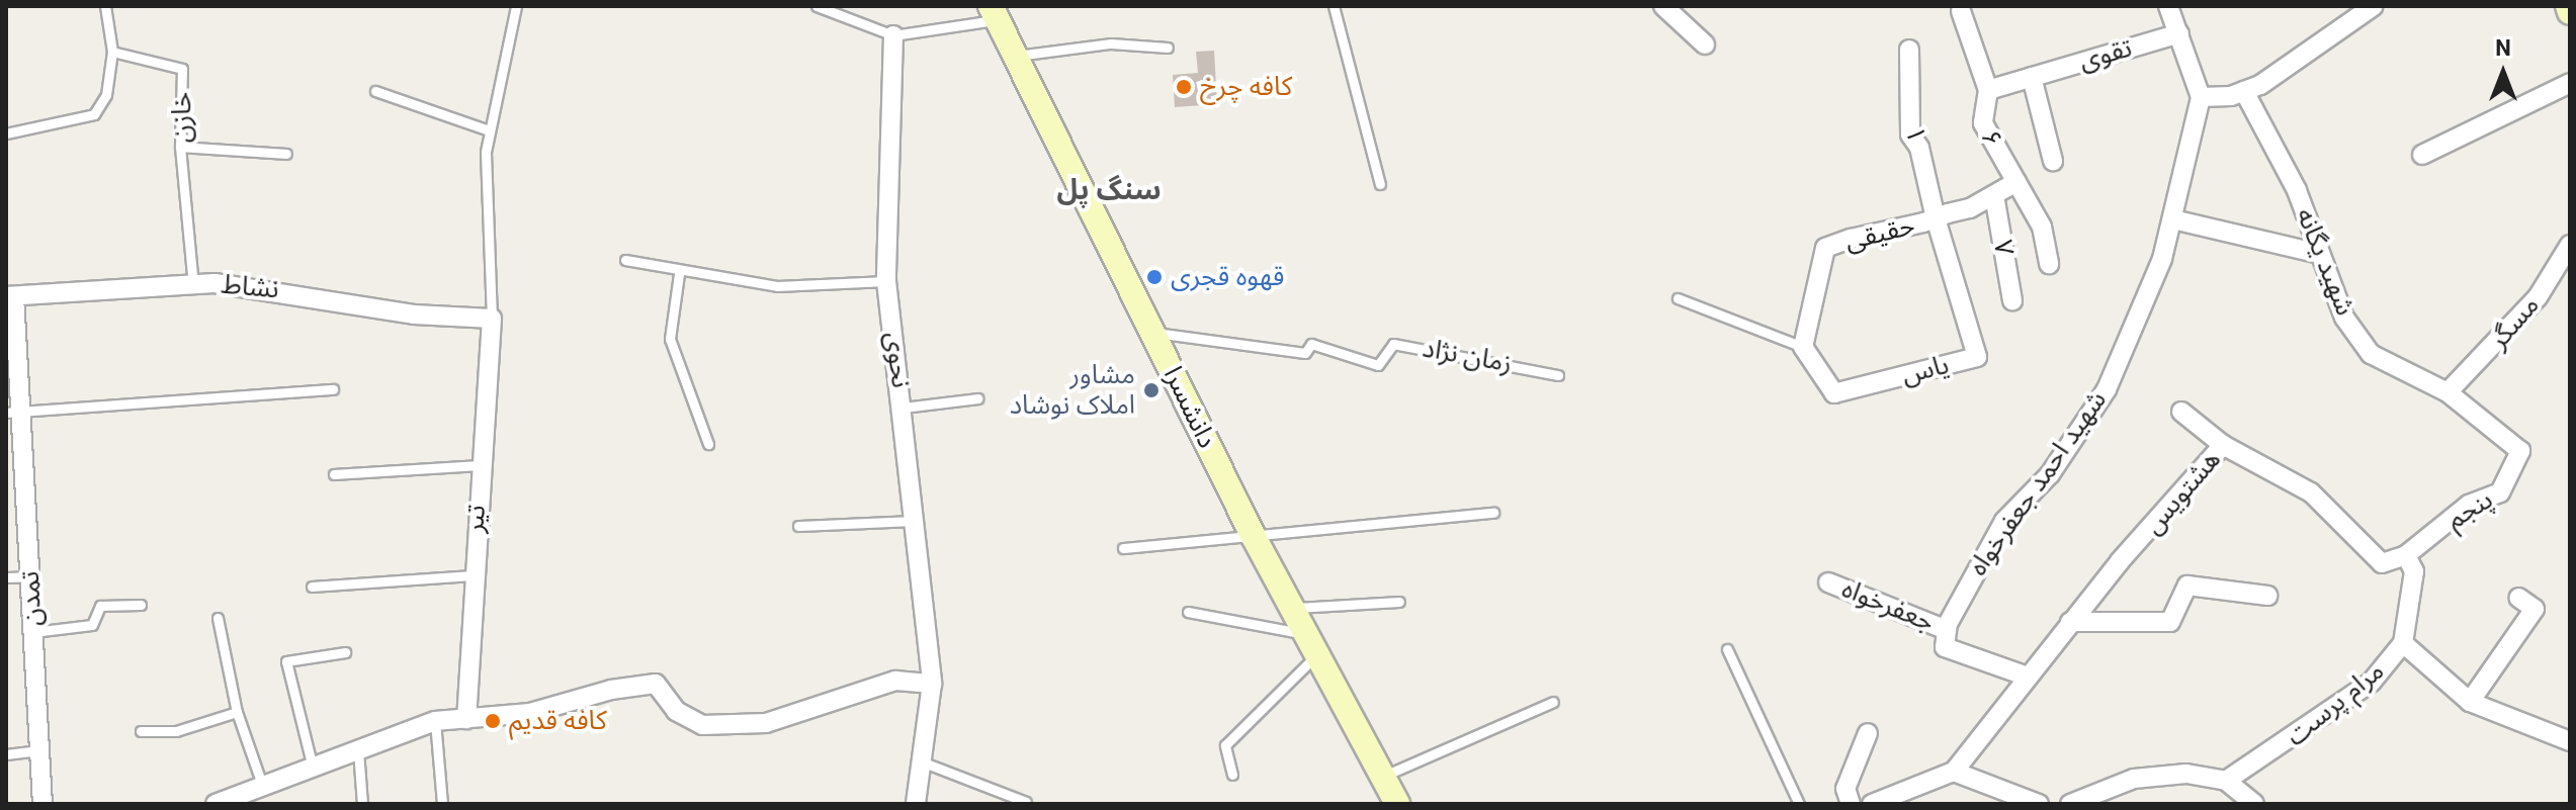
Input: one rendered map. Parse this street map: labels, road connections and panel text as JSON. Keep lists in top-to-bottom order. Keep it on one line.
{"streets":{"street":["تقوی","۱","۶","حقیقی","۷","شهید یگانه","نشاط","مسگر","نحوی","یاس","دانشسرا","شهید احمد جعفرخواه","هشتویس","پنجم","تیر","تمدن","جعفرخواه","مرام پرست"],"lane":["خازن","زمان نژاد"]},"crossings":[["تقوی","۶"],["خازن","نشاط"],["۱","حقیقی"],["۱","یاس"],["۶","حقیقی"],["حقیقی","۷"],["حقیقی","یاس"],["شهید یگانه","مسگر"],["شهید یگانه","پنجم"],["نشاط","تیر"],["نشاط","تمدن"],["مسگر","پنجم"],["زمان نژاد","دانشسرا"],["شهید احمد جعفرخواه","جعفرخواه"],["هشتویس","پنجم"],["هشتویس","مرام پرست"],["پنجم","مرام پرست"]],"districts":["سنگ پل"],"places":["کافه چرخ","قهوه قجری","مشاور املاک نوشاد","کافه قدیم"],"north":"top"}
